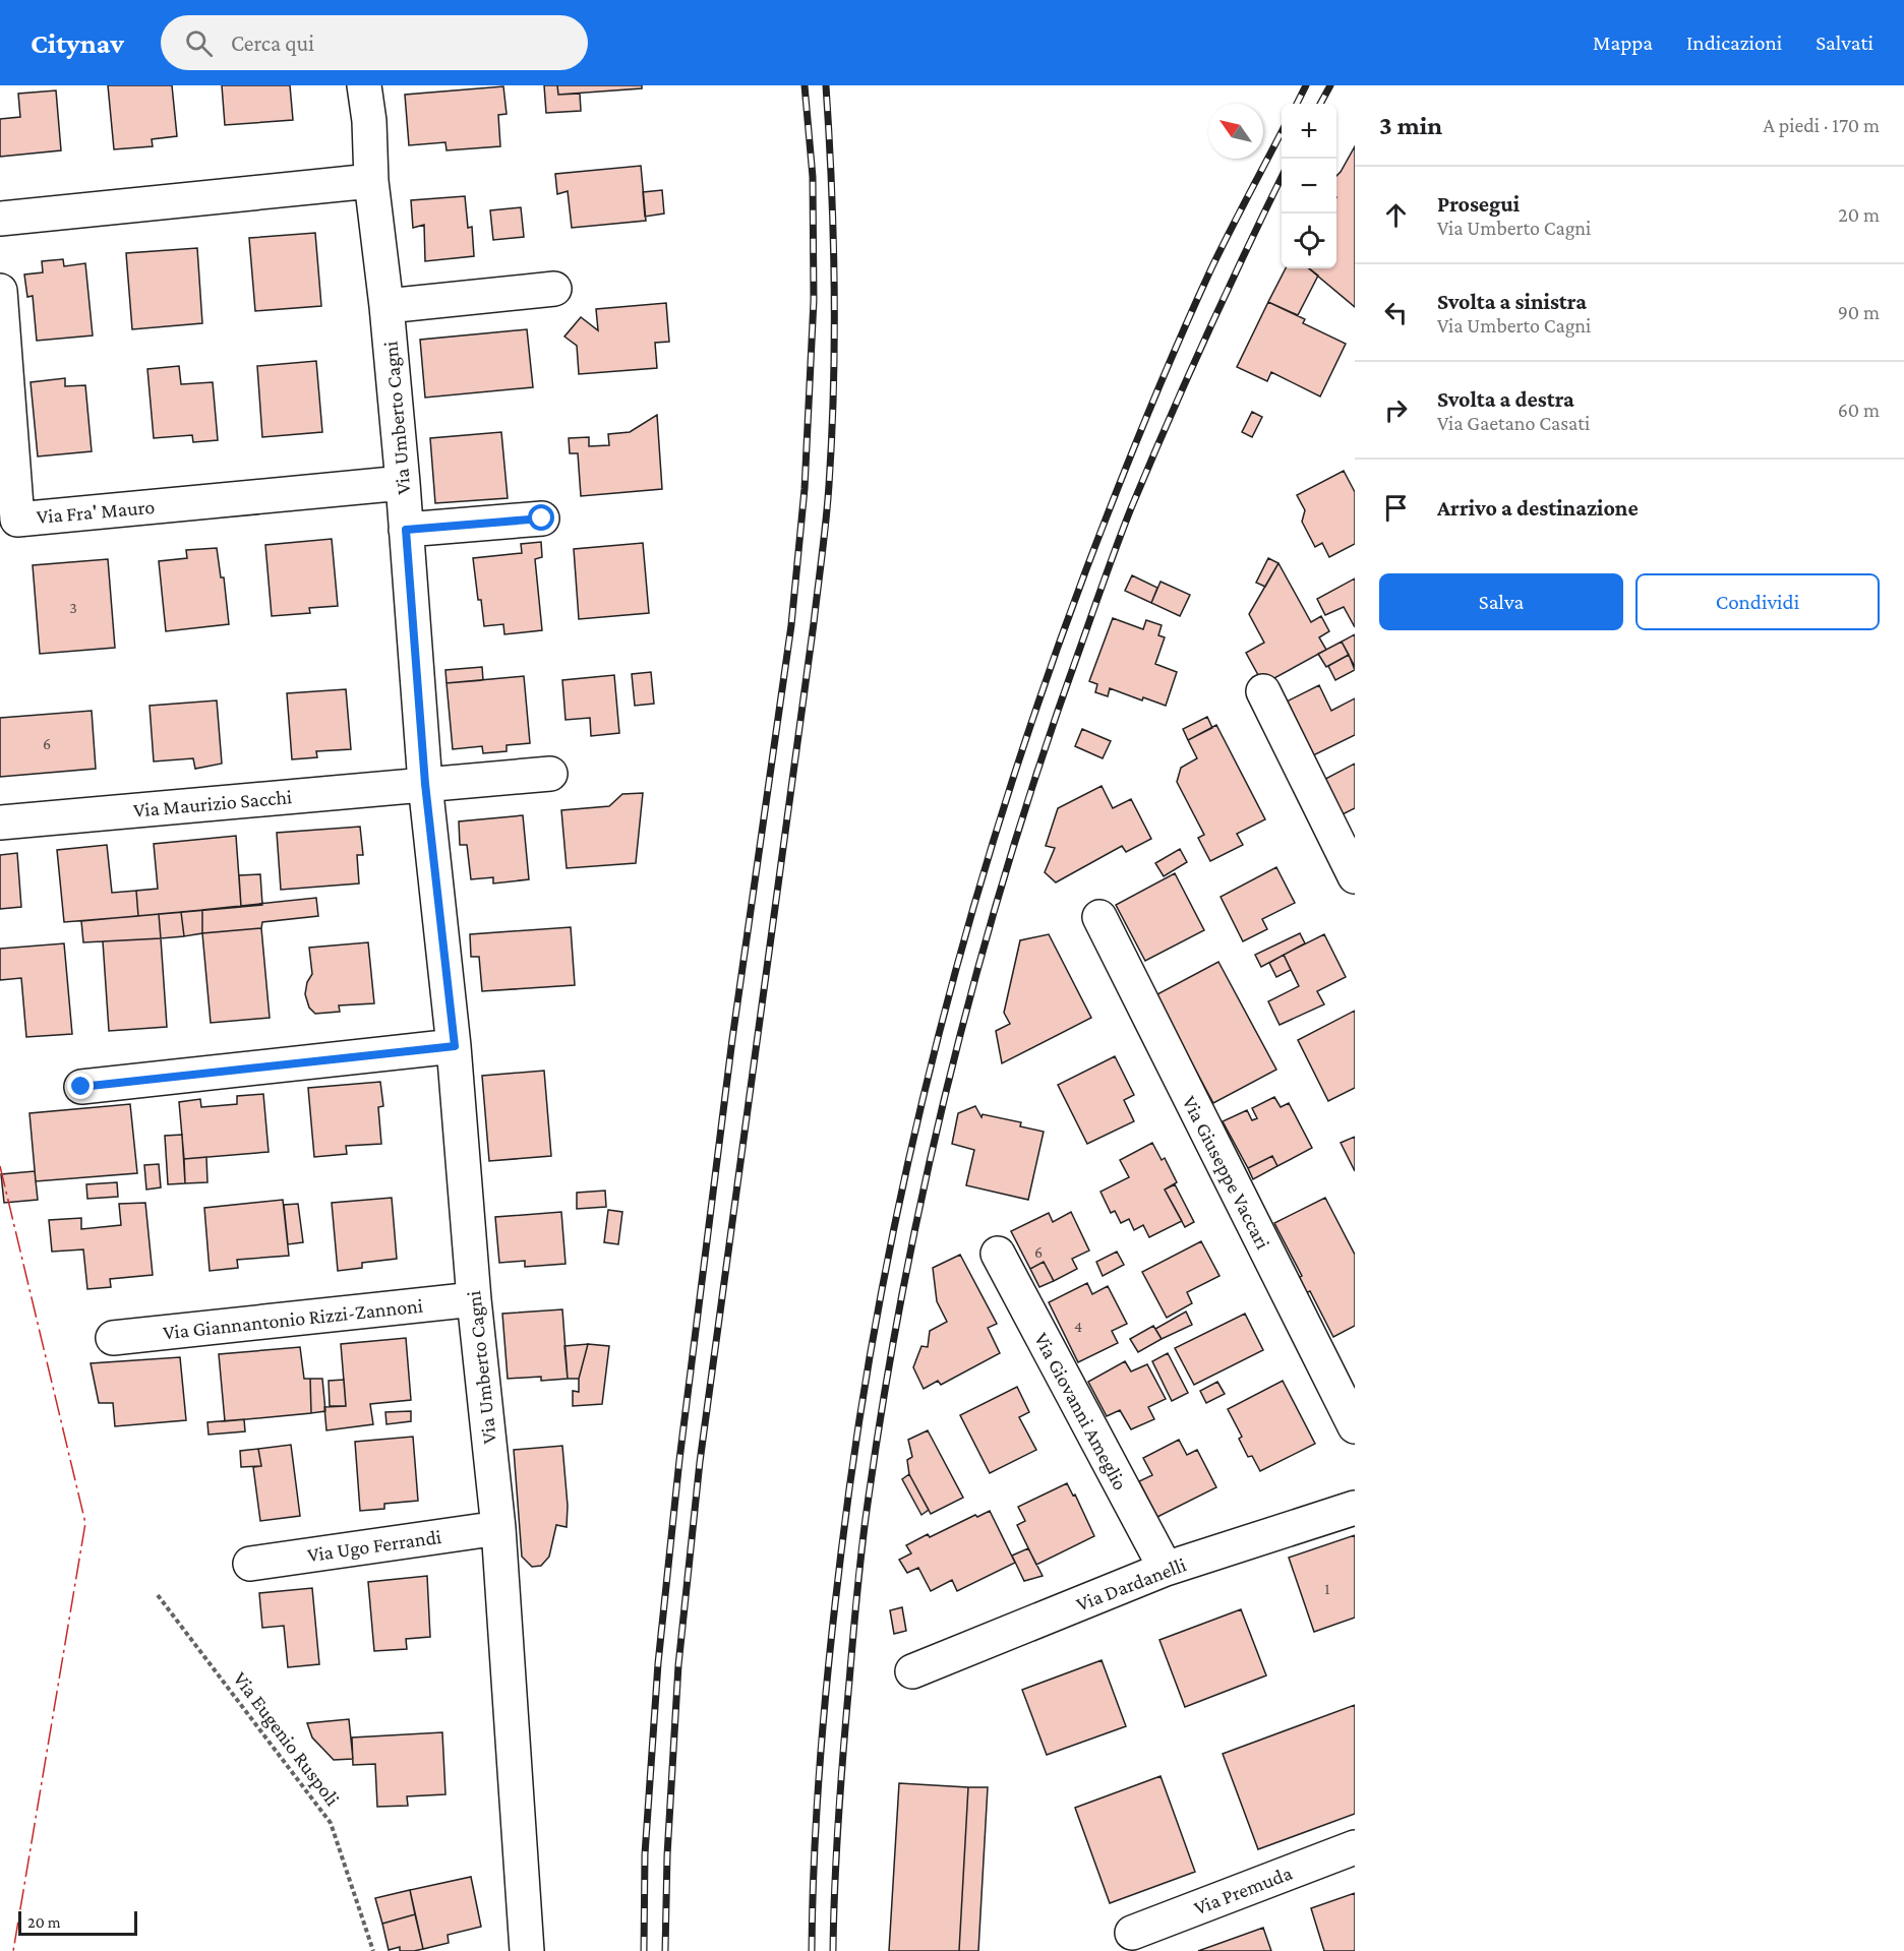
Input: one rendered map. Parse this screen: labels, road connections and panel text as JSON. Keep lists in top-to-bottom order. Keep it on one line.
{"streets":{"street":["Via Umberto Cagni","Via Fra' Mauro","Via Maurizio Sacchi","Via Giuseppe Vaccari","Via Giannantonio Rizzi-Zannoni","Via Giovanni Ameglio","Via Ugo Ferrandi","Via Dardanelli","Via Premuda"],"path":["Via Eugenio Ruspoli"]},"crossings":[["Via Umberto Cagni","Via Fra' Mauro"],["Via Umberto Cagni","Via Maurizio Sacchi"],["Via Umberto Cagni","Via Giannantonio Rizzi-Zannoni"],["Via Umberto Cagni","Via Ugo Ferrandi"],["Via Giovanni Ameglio","Via Dardanelli"]],"house_numbers":["3","6","6","4","1"],"scale_bar":"20 m","north":"top left","page":{"header":"Citynav","search":"Cerca qui","nav":["Mappa","Indicazioni","Salvati"],"heading":["3 min","A piedi · 170 m"],"map_buttons":["+","−"],"list":[["Prosegui","Via Umberto Cagni","20 m"],["Svolta a sinistra","Via Umberto Cagni","90 m"],["Svolta a destra","Via Gaetano Casati","60 m"],"Arrivo a destinazione"],"buttons":["Salva","Condividi"],"scale":"20 m"}}
